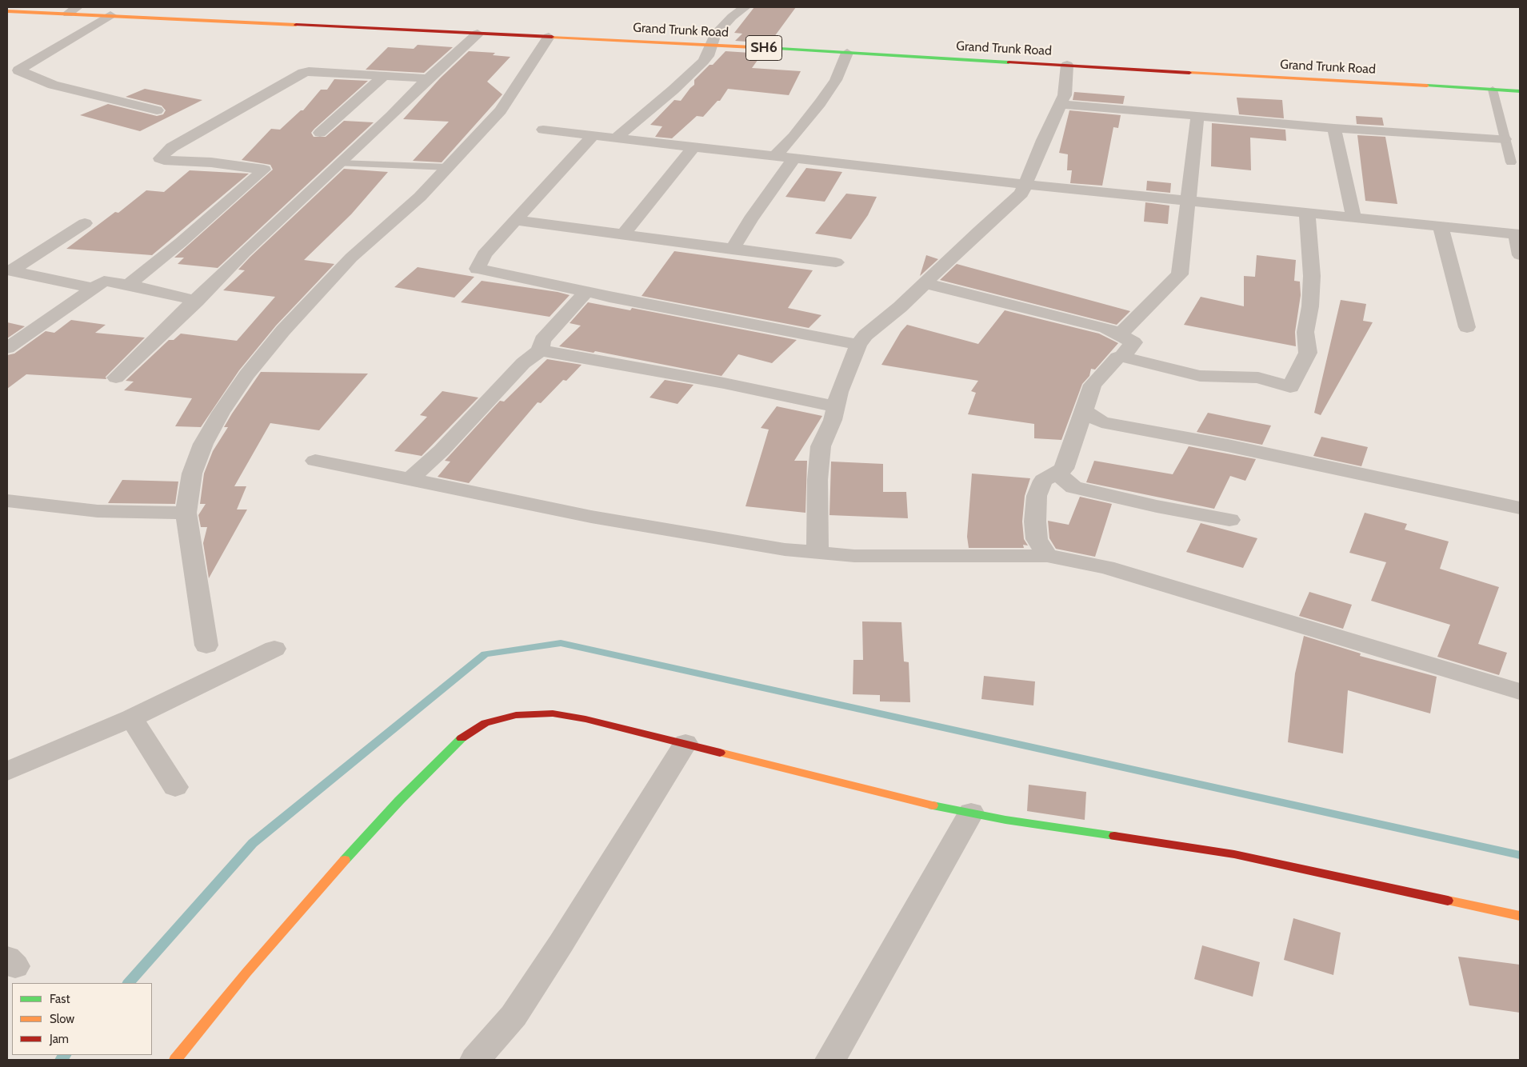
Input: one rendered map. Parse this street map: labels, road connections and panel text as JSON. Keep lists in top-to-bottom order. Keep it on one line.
{"streets":{"main road":["Grand Trunk Road","SH6"]},"legend":["Fast","Slow","Jam"]}
